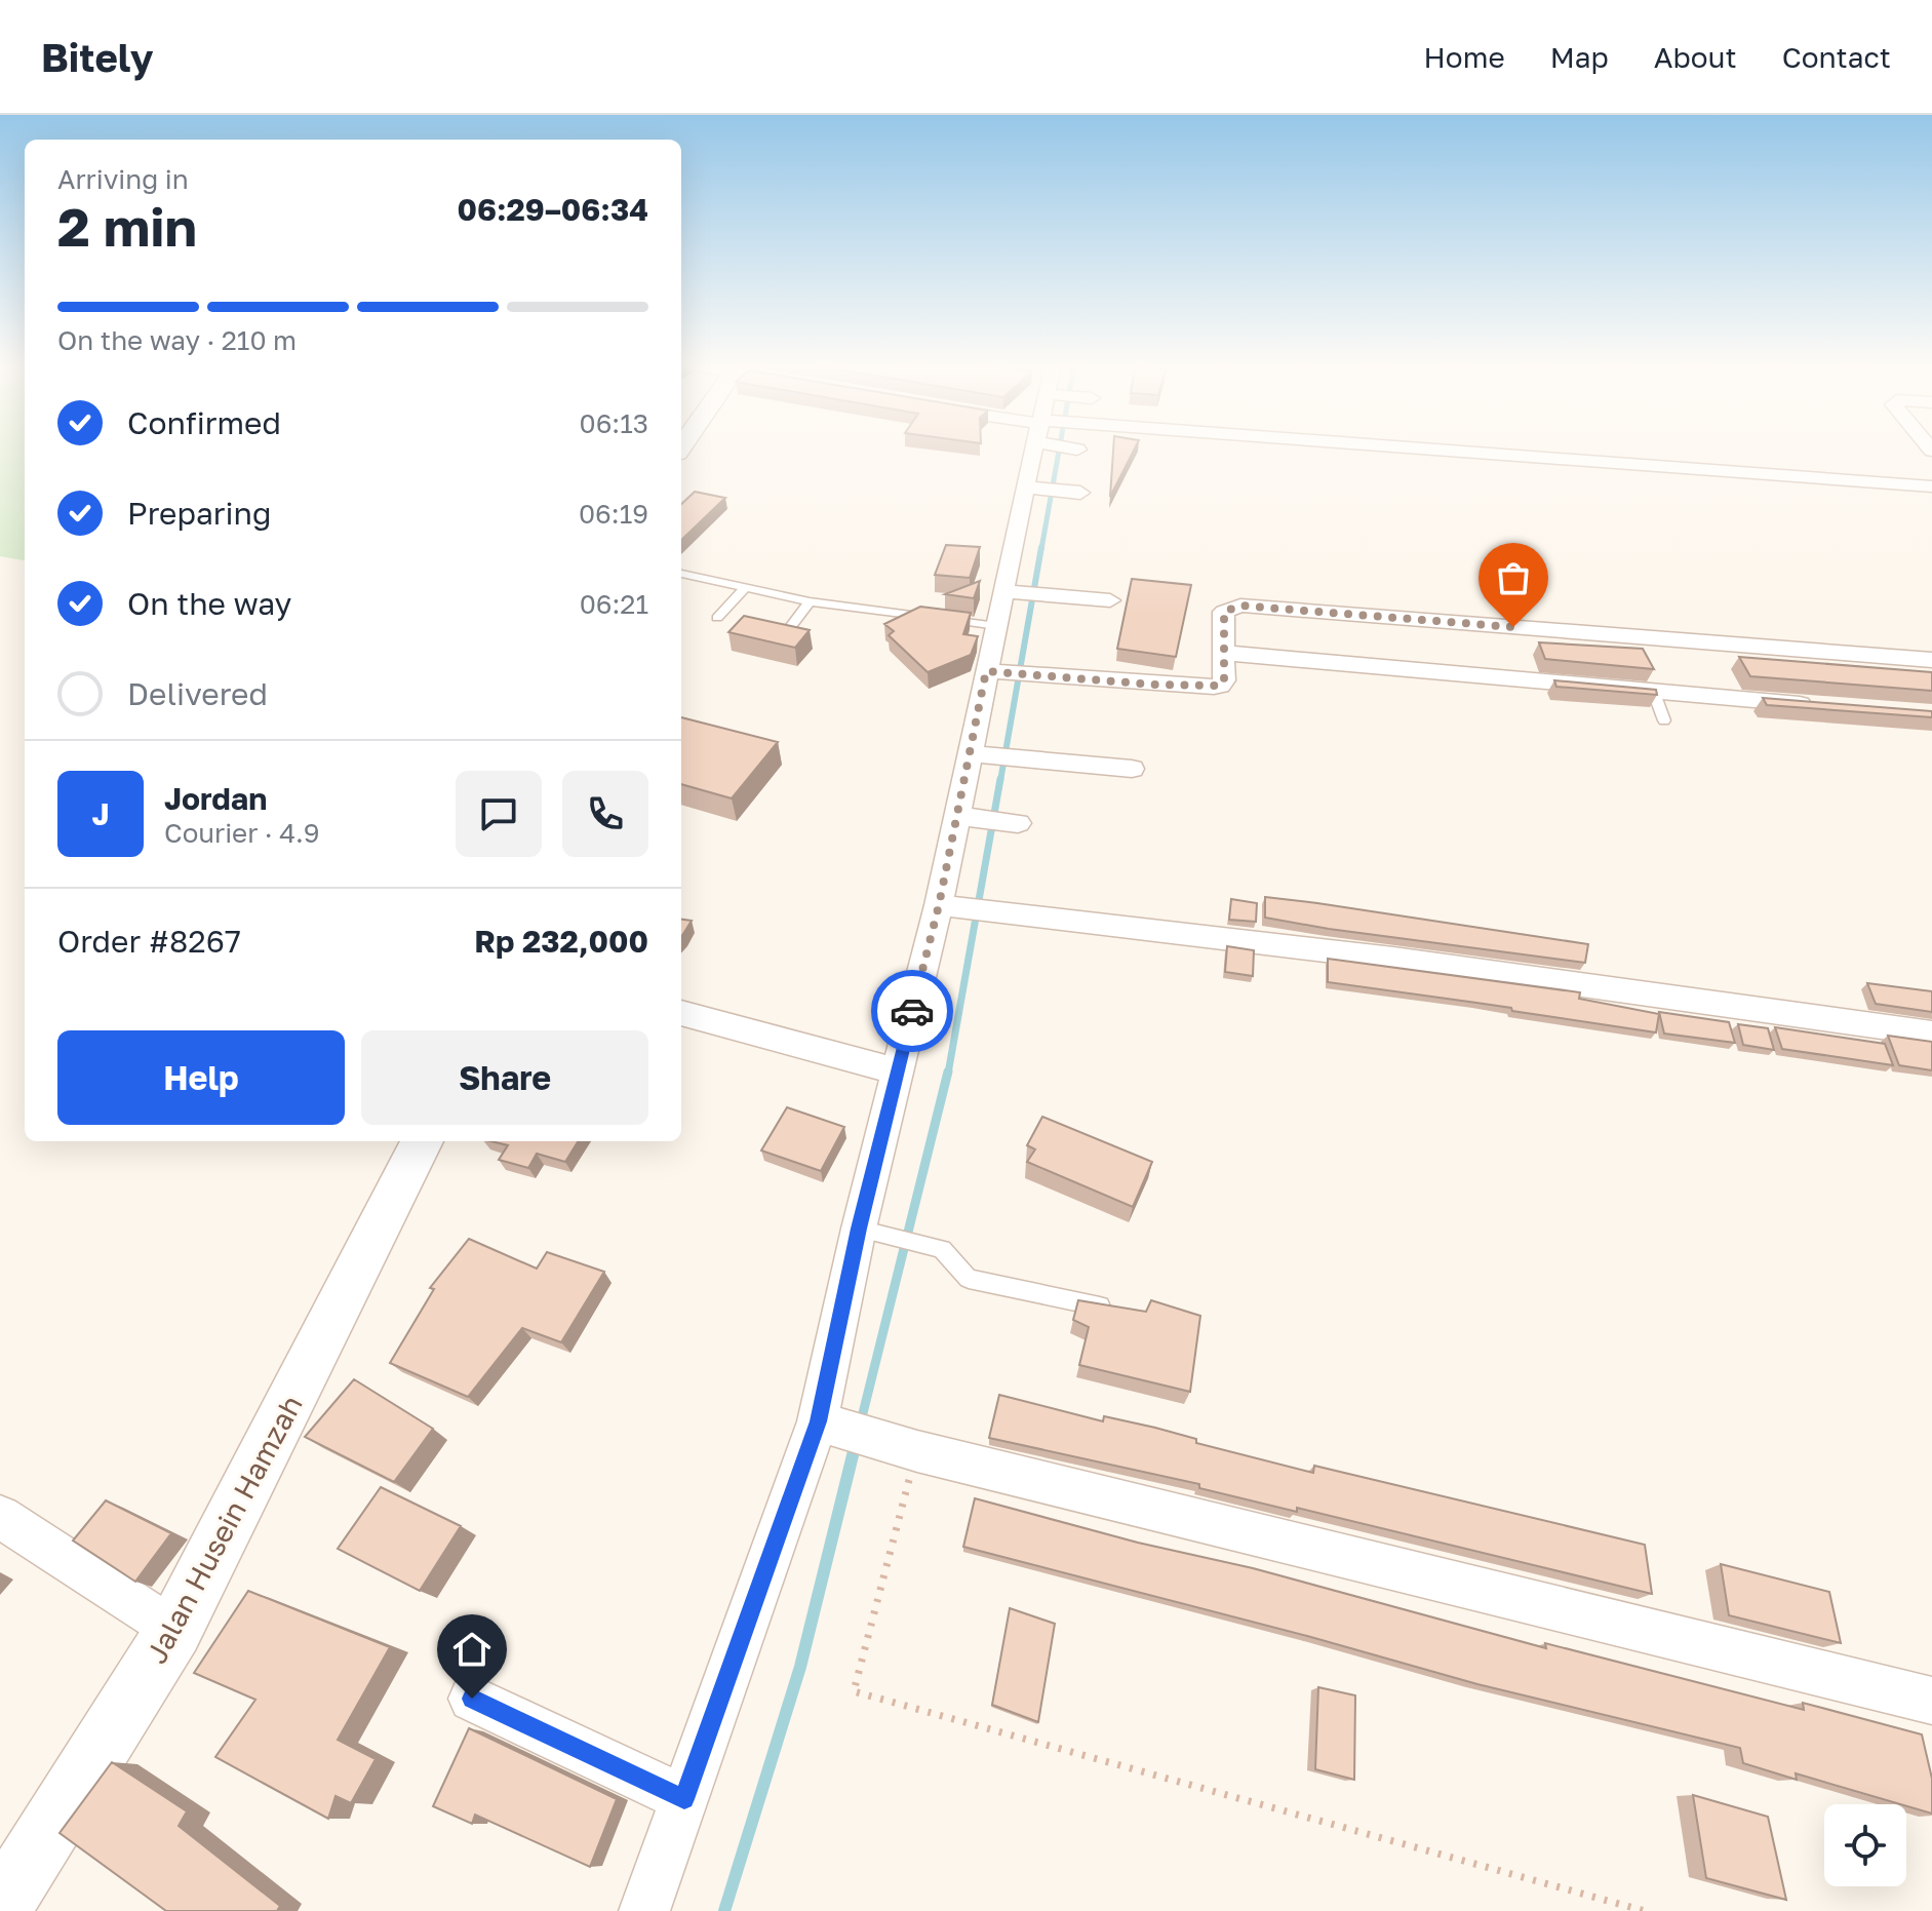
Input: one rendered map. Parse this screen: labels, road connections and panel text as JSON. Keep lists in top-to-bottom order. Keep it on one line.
{"streets":{"street":["Jalan Husein Hamzah"]},"page":{"header":"Bitely","nav":["Home","Map","About","Contact"],"heading":["2 min","Arriving in","06:29–06:34"],"panel":["Jordan","Courier · 4.9","Order #8267","Rp 232,000"],"bar":"On the way · 210 m","list":[["Confirmed","06:13"],["Preparing","06:19"],["On the way","06:21"],"Delivered"],"round":"J","buttons":["Help","Share"]}}
